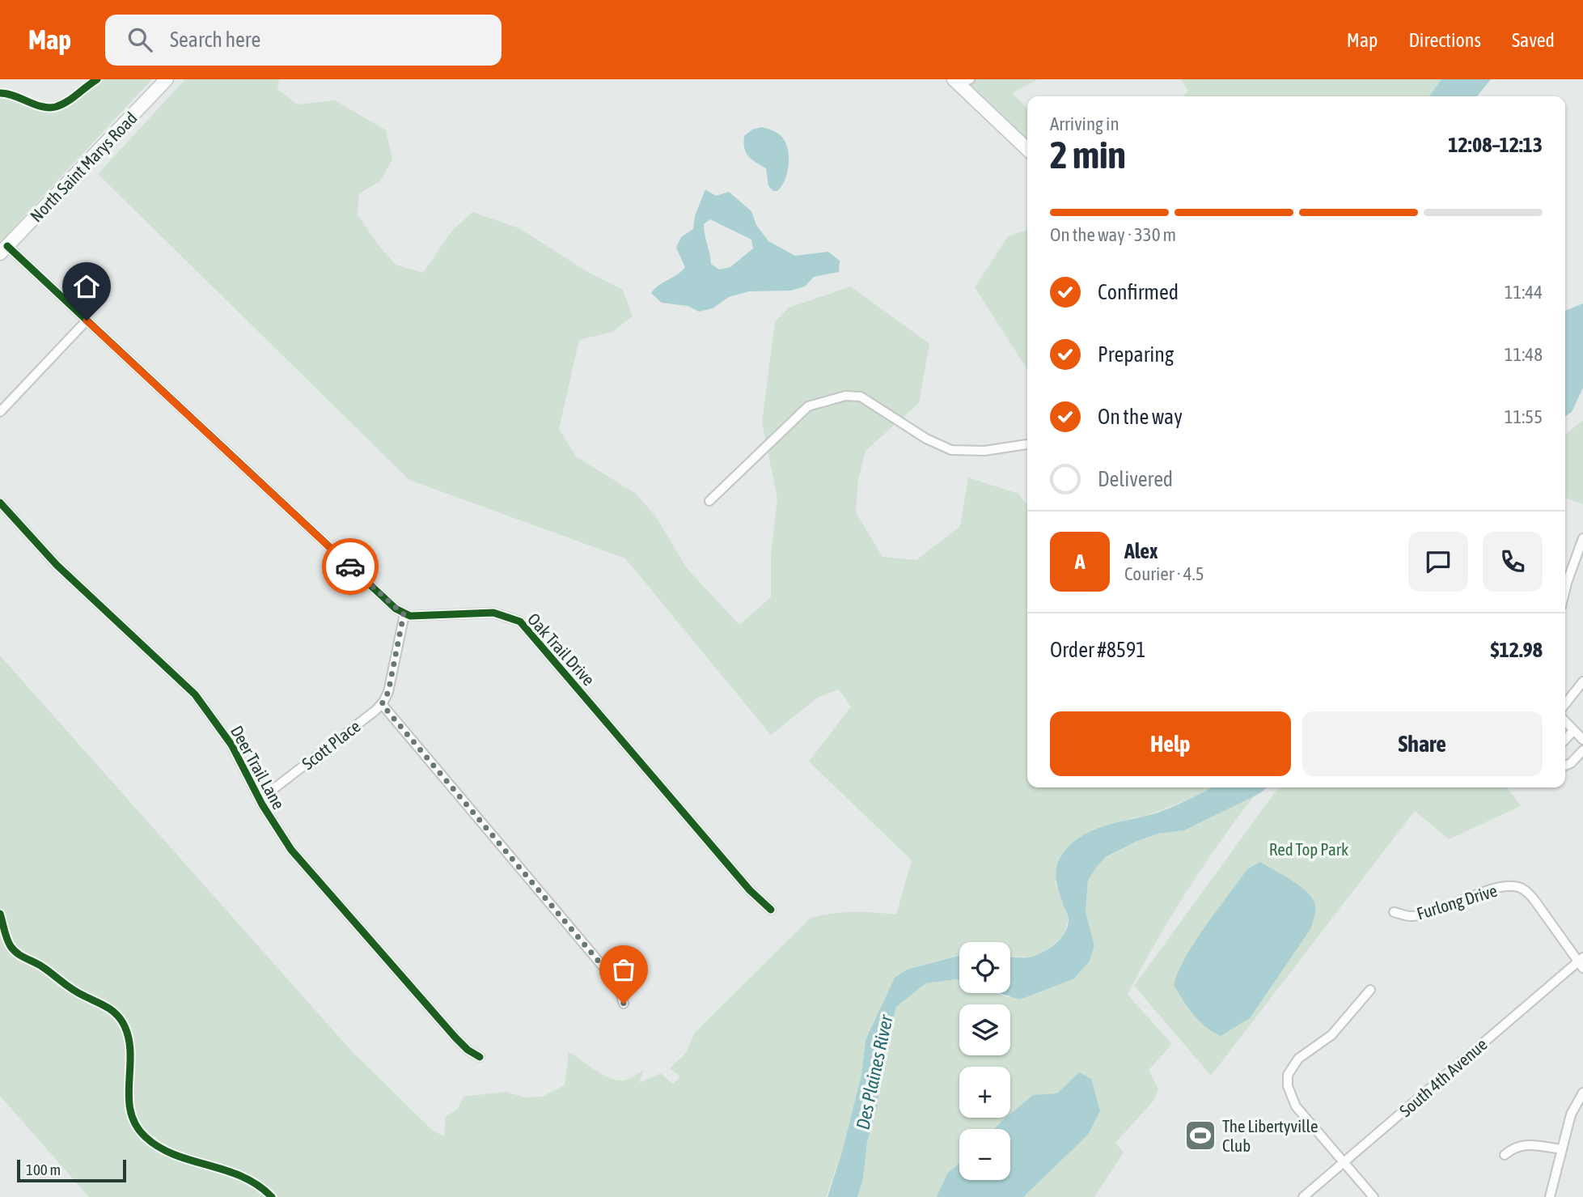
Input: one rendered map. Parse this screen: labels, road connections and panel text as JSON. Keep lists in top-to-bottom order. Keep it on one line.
{"streets":{"main road":["North Saint Marys Road"],"street":["Oak Trail Drive","Scott Place","Deer Trail Lane","Furlong Drive","South 4th Avenue"]},"crossings":[["Scott Place","Deer Trail Lane"],["Furlong Drive","South 4th Avenue"]],"water":["Des Plaines River"],"parks":["Red Top Park"],"places":{"sports":["The Libertyville Club"]},"scale_bar":"100 m","page":{"header":"Map","search":"Search here","nav":["Map","Directions","Saved"],"heading":["2 min","Arriving in","12:08–12:13"],"panel":["Alex","Courier · 4.5","Order #8591","$12.98"],"bar":"On the way · 330 m","list":[["Confirmed","11:44"],["Preparing","11:48"],["On the way","11:55"],"Delivered"],"round":"A","buttons":["Help","Share"],"map_buttons":["+","−"],"scale":"100 m"}}
